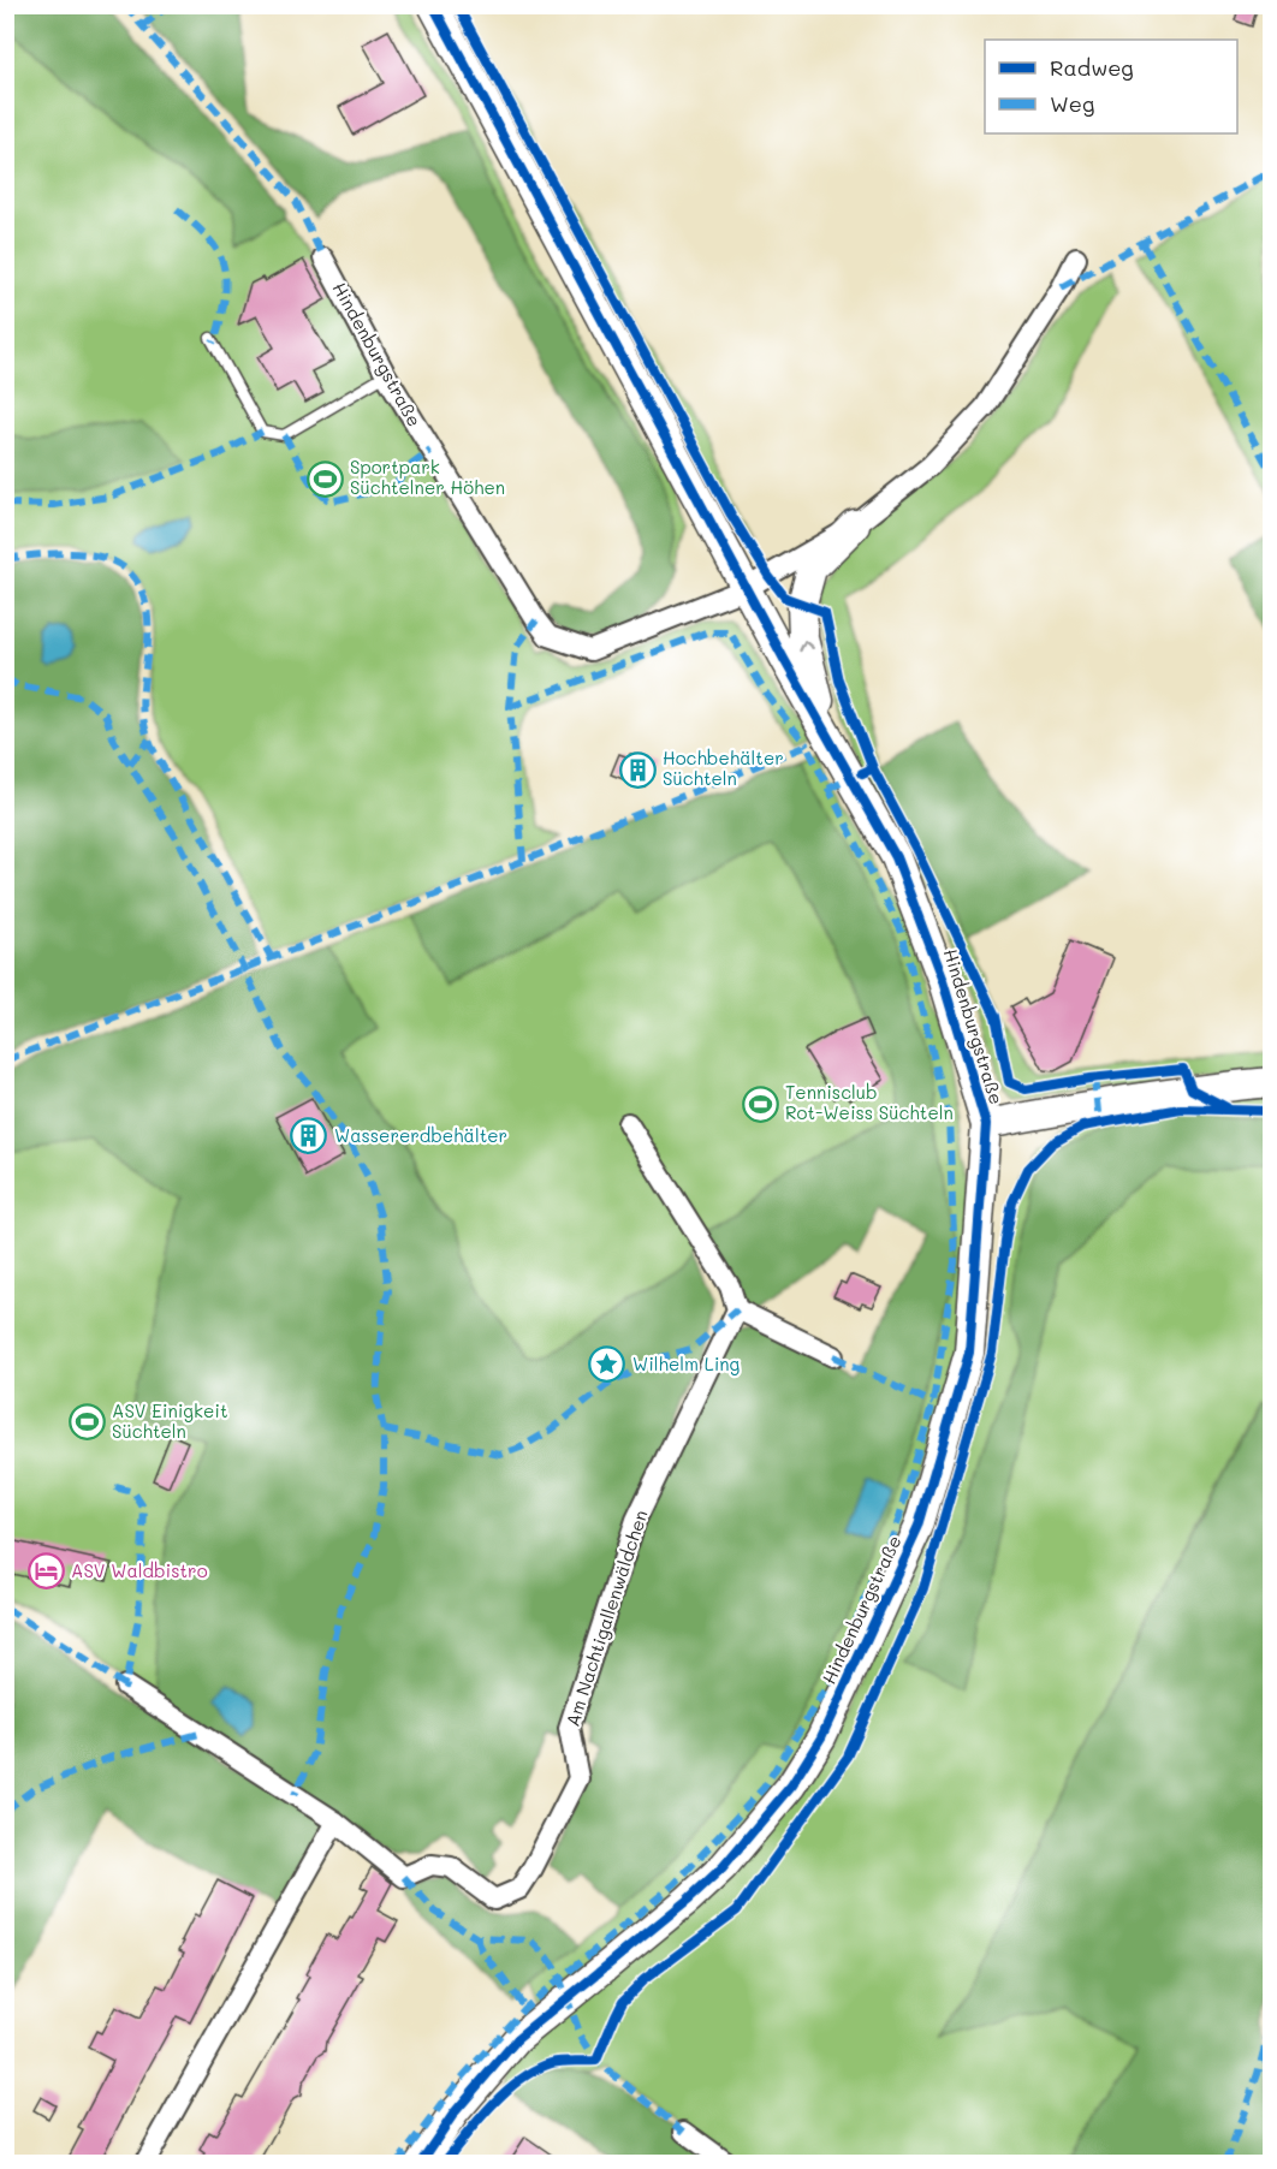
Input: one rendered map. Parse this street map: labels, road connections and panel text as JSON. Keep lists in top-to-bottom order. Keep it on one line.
{"streets":{"main road":["Hindenburgstraße"],"street":["Am Nachtigallenwäldchen"]},"places":{"sports":["Sportpark Süchtelner Höhen","Tennisclub Rot-Weiss Süchteln","ASV Einigkeit Süchteln"],"building":["Hochbehälter Süchteln","Wassererdbehälter"],"place":["Wilhelm Ling"],"hotel":["ASV Waldbistro"]},"legend":["Radweg","Weg"]}
